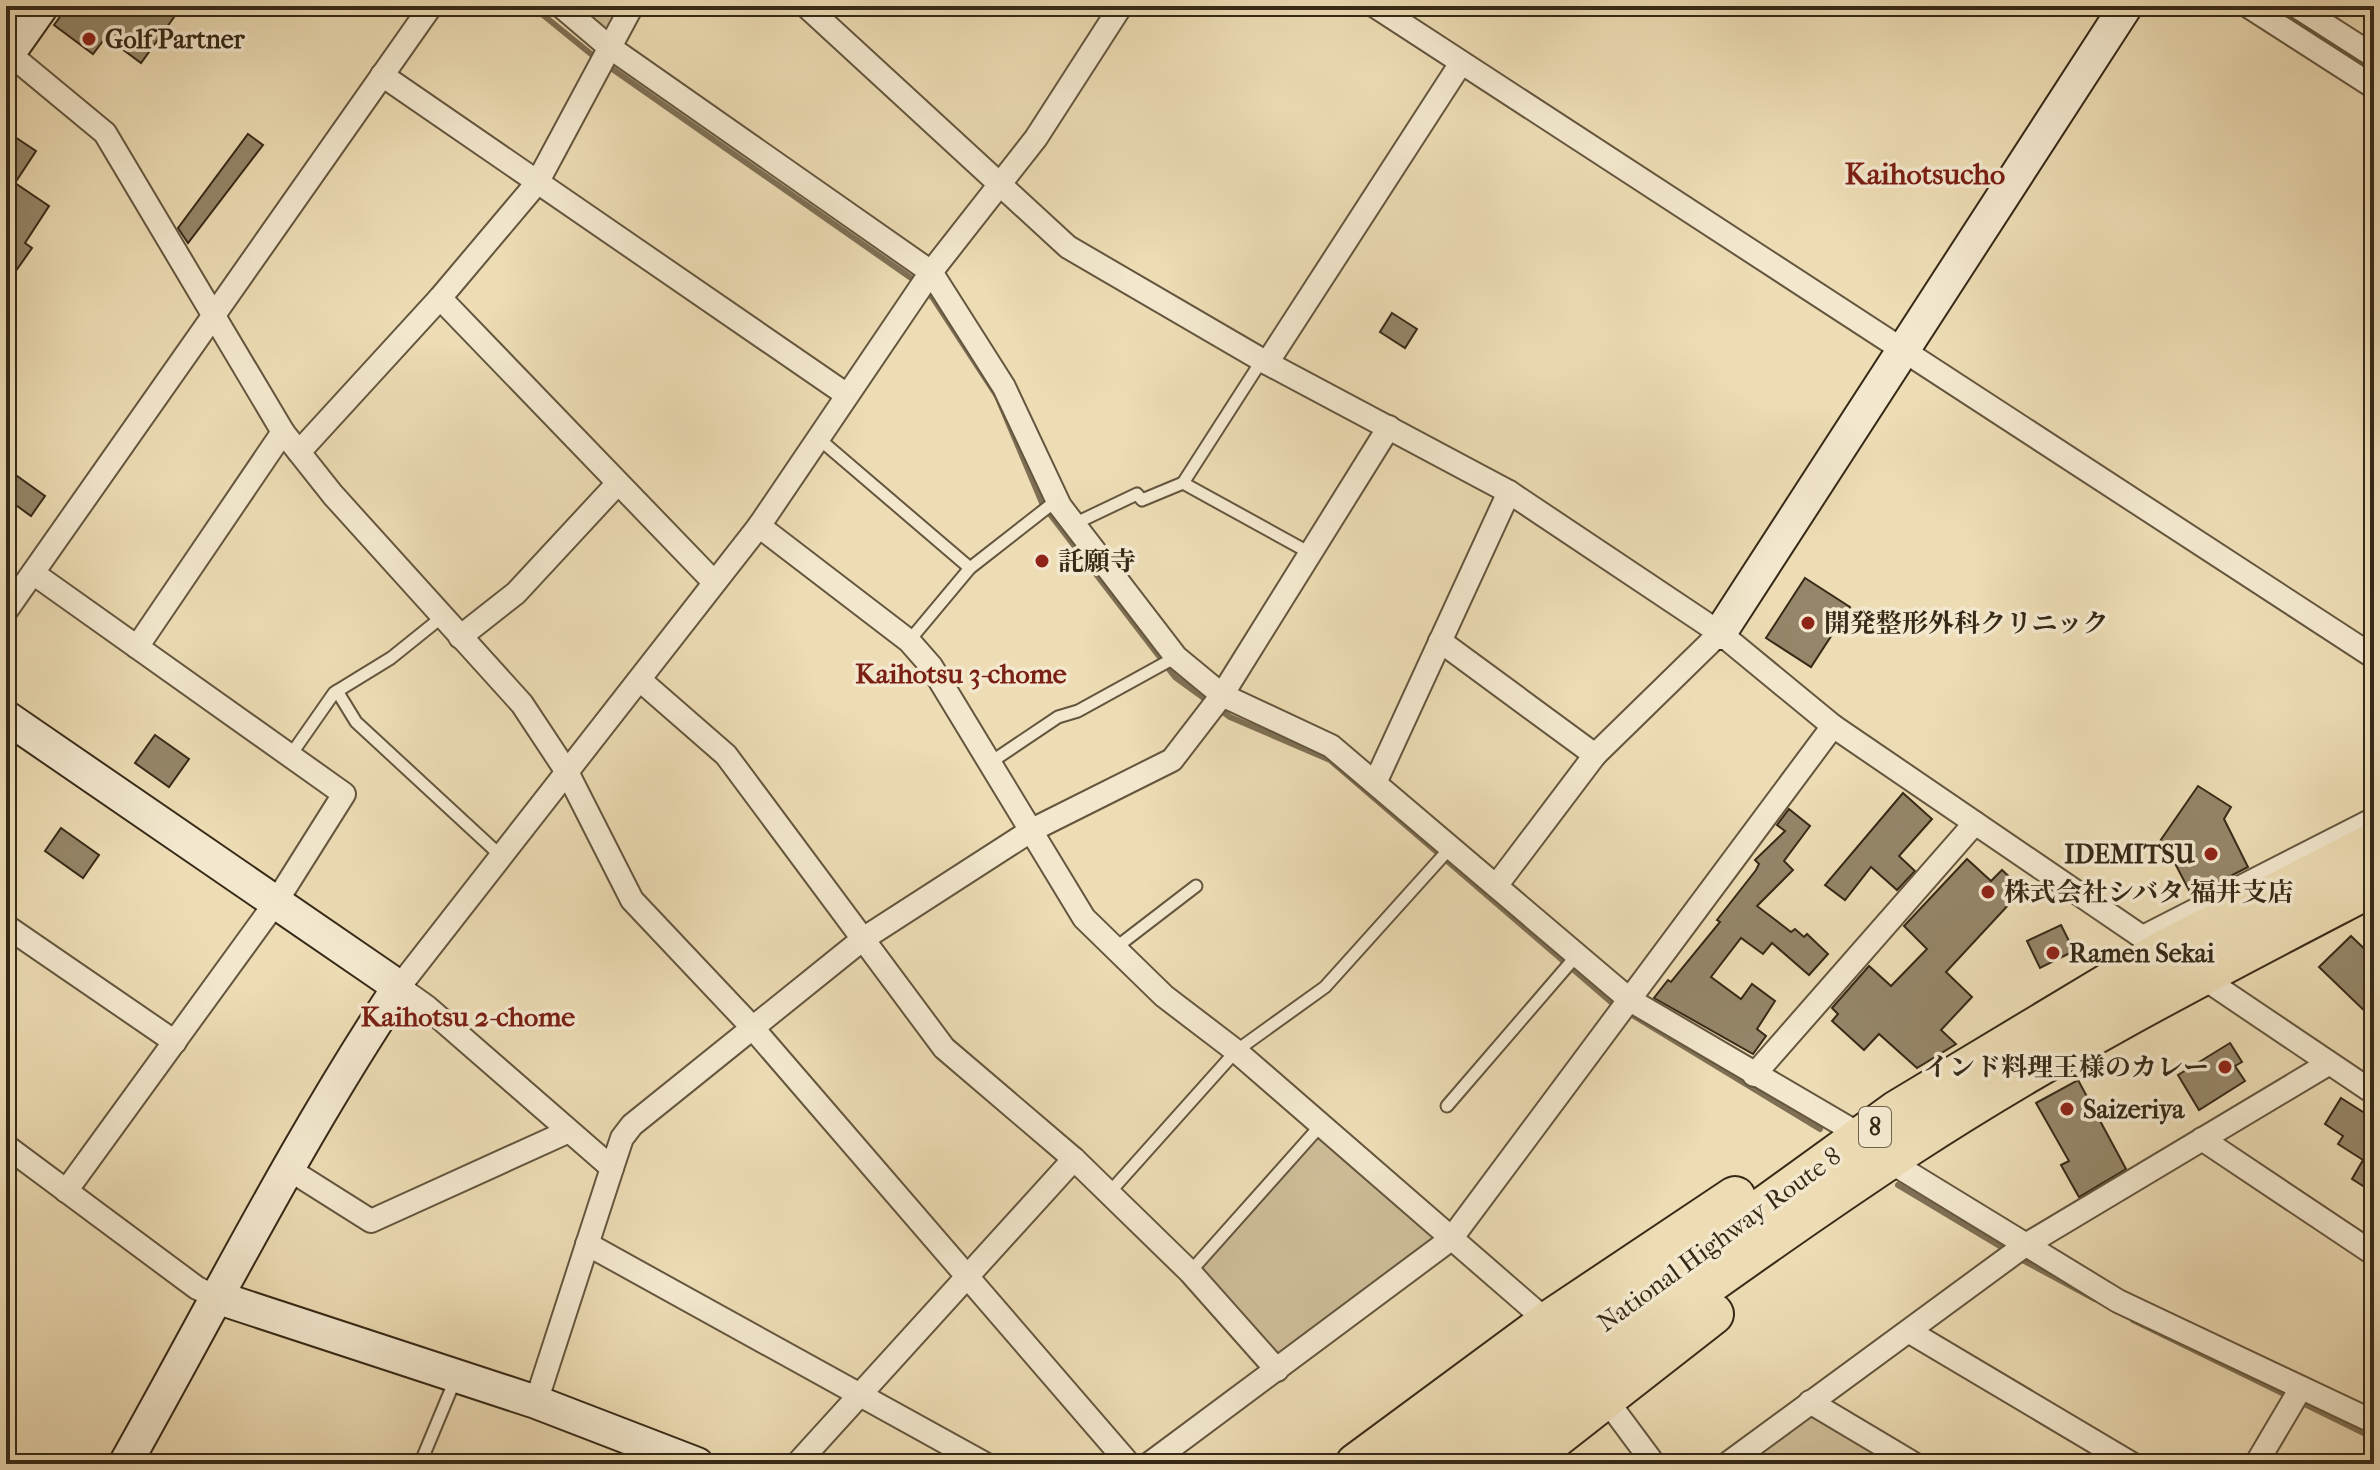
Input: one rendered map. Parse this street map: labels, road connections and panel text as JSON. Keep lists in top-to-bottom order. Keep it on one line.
{"streets":{"highway":["8","National Highway Route 8"]},"crossings":[["8","National Highway Route 8"]],"districts":["Kaihotsucho","Kaihotsu 3-chome","Kaihotsu 2-chome"],"places":["Golf Partner","託願寺","開発整形外科クリニック","IDEMITSU","株式会社シバタ 福井支店","Ramen Sekai","インド料理王様のカレー","Saizeriya"]}
